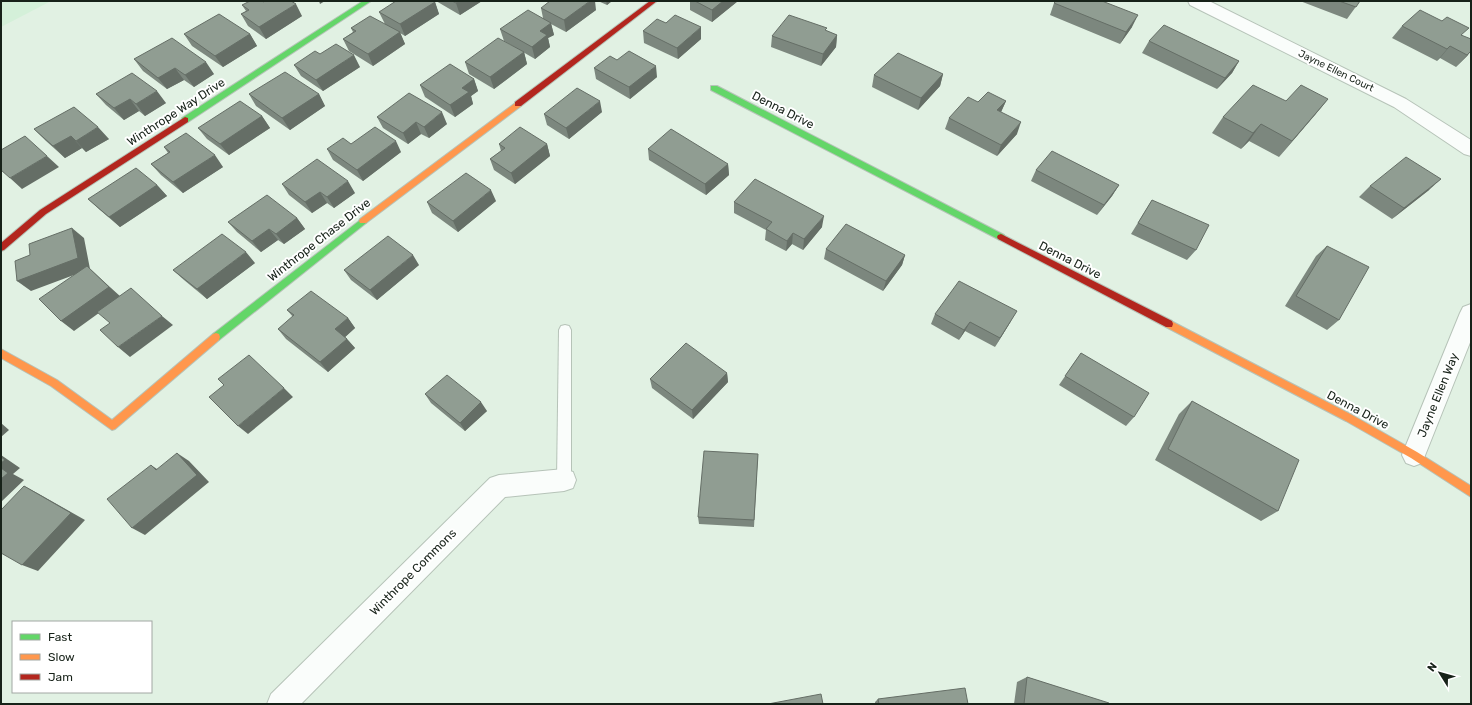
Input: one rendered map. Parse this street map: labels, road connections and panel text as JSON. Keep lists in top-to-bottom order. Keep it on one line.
{"streets":{"street":["Jayne Ellen Court","Denna Drive","Winthrope Way Drive","Winthrope Chase Drive","Jayne Ellen Way","Winthrope Commons"]},"crossings":[["Denna Drive","Jayne Ellen Way"]],"legend":["Fast","Slow","Jam"],"north":"top left"}
